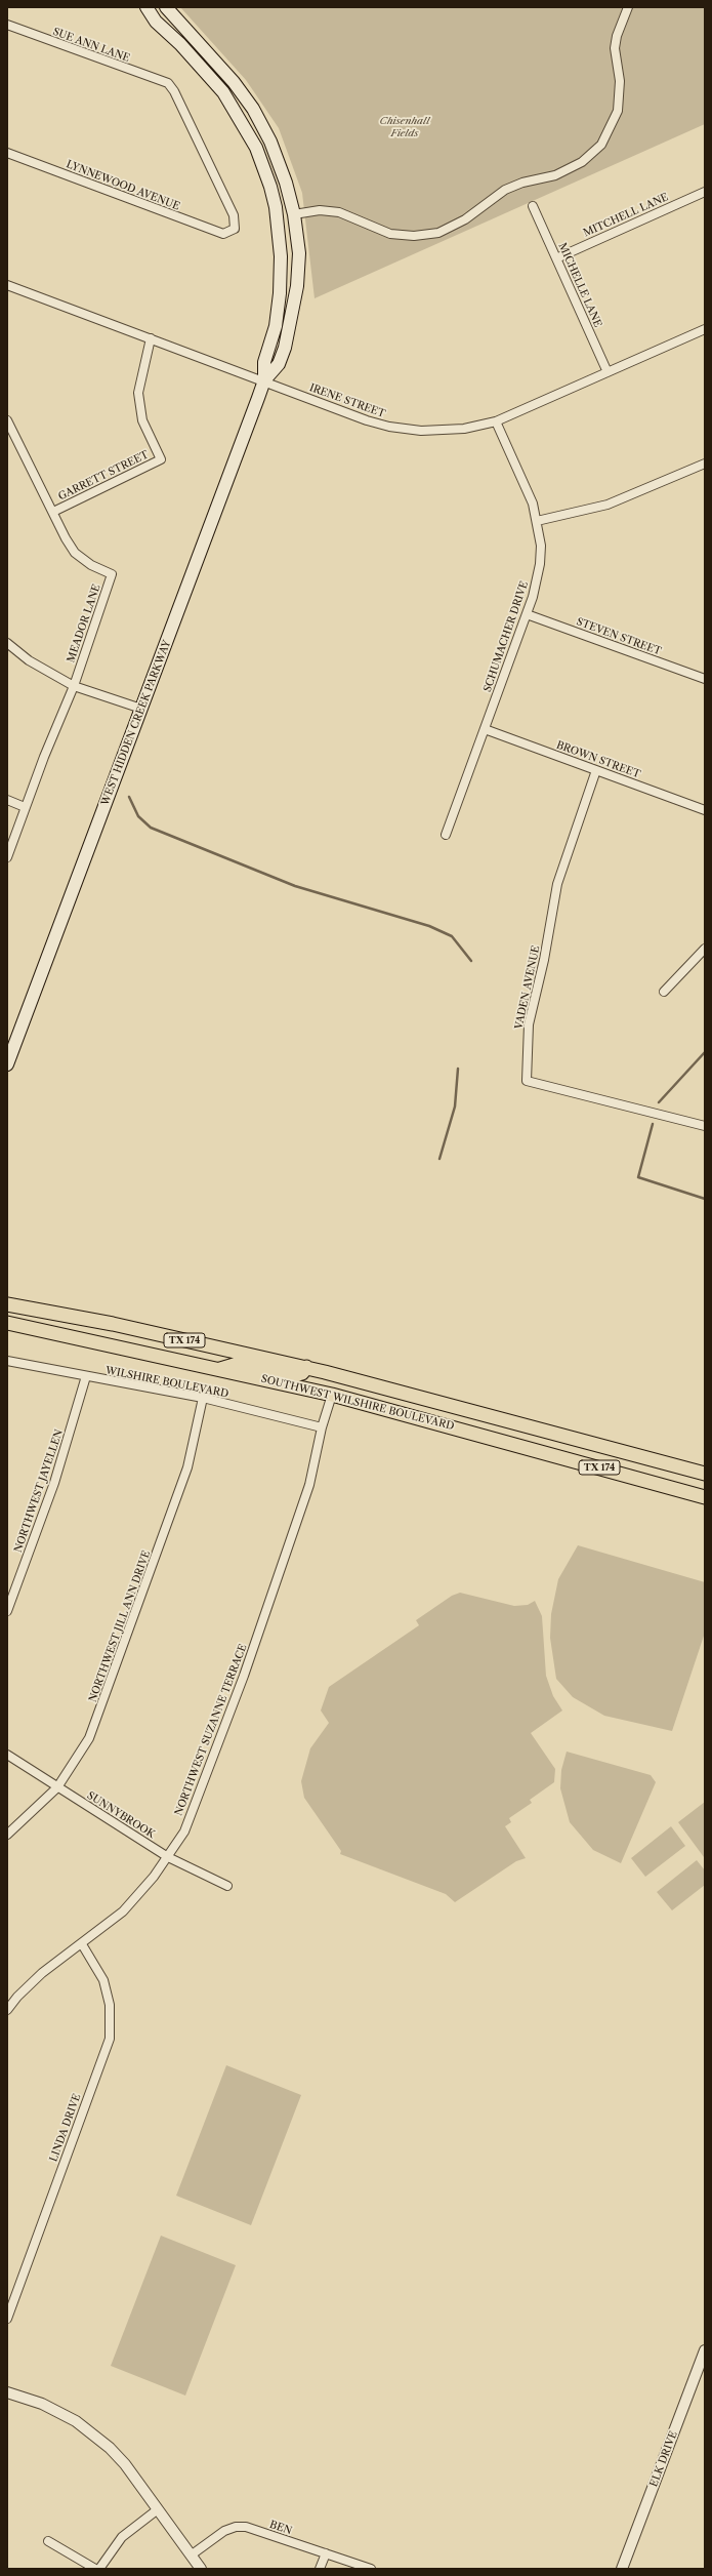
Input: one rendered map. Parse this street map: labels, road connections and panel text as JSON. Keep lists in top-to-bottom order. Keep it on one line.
{"streets":{"main road":["WEST HIDDEN CREEK PARKWAY","TX 174","SOUTHWEST WILSHIRE BOULEVARD"],"street":["SUE ANN LANE","LYNNEWOOD AVENUE","MITCHELL LANE","MICHELLE LANE","IRENE STREET","GARRETT STREET","MEADOR LANE","SCHUMACHER DRIVE","STEVEN STREET","BROWN STREET","VADEN AVENUE","WILSHIRE BOULEVARD","NORTHWEST JAYELLEN","NORTHWEST JILL ANN DRIVE","NORTHWEST SUZANNE TERRACE","SUNNYBROOK","LINDA DRIVE","ELK DRIVE","BEN"]},"crossings":[["SUE ANN LANE","LYNNEWOOD AVENUE"],["MITCHELL LANE","MICHELLE LANE"],["MICHELLE LANE","IRENE STREET"],["IRENE STREET","GARRETT STREET"],["IRENE STREET","SCHUMACHER DRIVE"],["IRENE STREET","WEST HIDDEN CREEK PARKWAY"],["GARRETT STREET","MEADOR LANE"],["SCHUMACHER DRIVE","STEVEN STREET"],["SCHUMACHER DRIVE","BROWN STREET"],["BROWN STREET","VADEN AVENUE"],["WILSHIRE BOULEVARD","NORTHWEST JAYELLEN"],["WILSHIRE BOULEVARD","NORTHWEST JILL ANN DRIVE"],["WILSHIRE BOULEVARD","NORTHWEST SUZANNE TERRACE"],["SOUTHWEST WILSHIRE BOULEVARD","NORTHWEST SUZANNE TERRACE"],["NORTHWEST JILL ANN DRIVE","SUNNYBROOK"],["NORTHWEST SUZANNE TERRACE","SUNNYBROOK"],["NORTHWEST SUZANNE TERRACE","LINDA DRIVE"]],"parks":["Chisenhall Fields"]}
